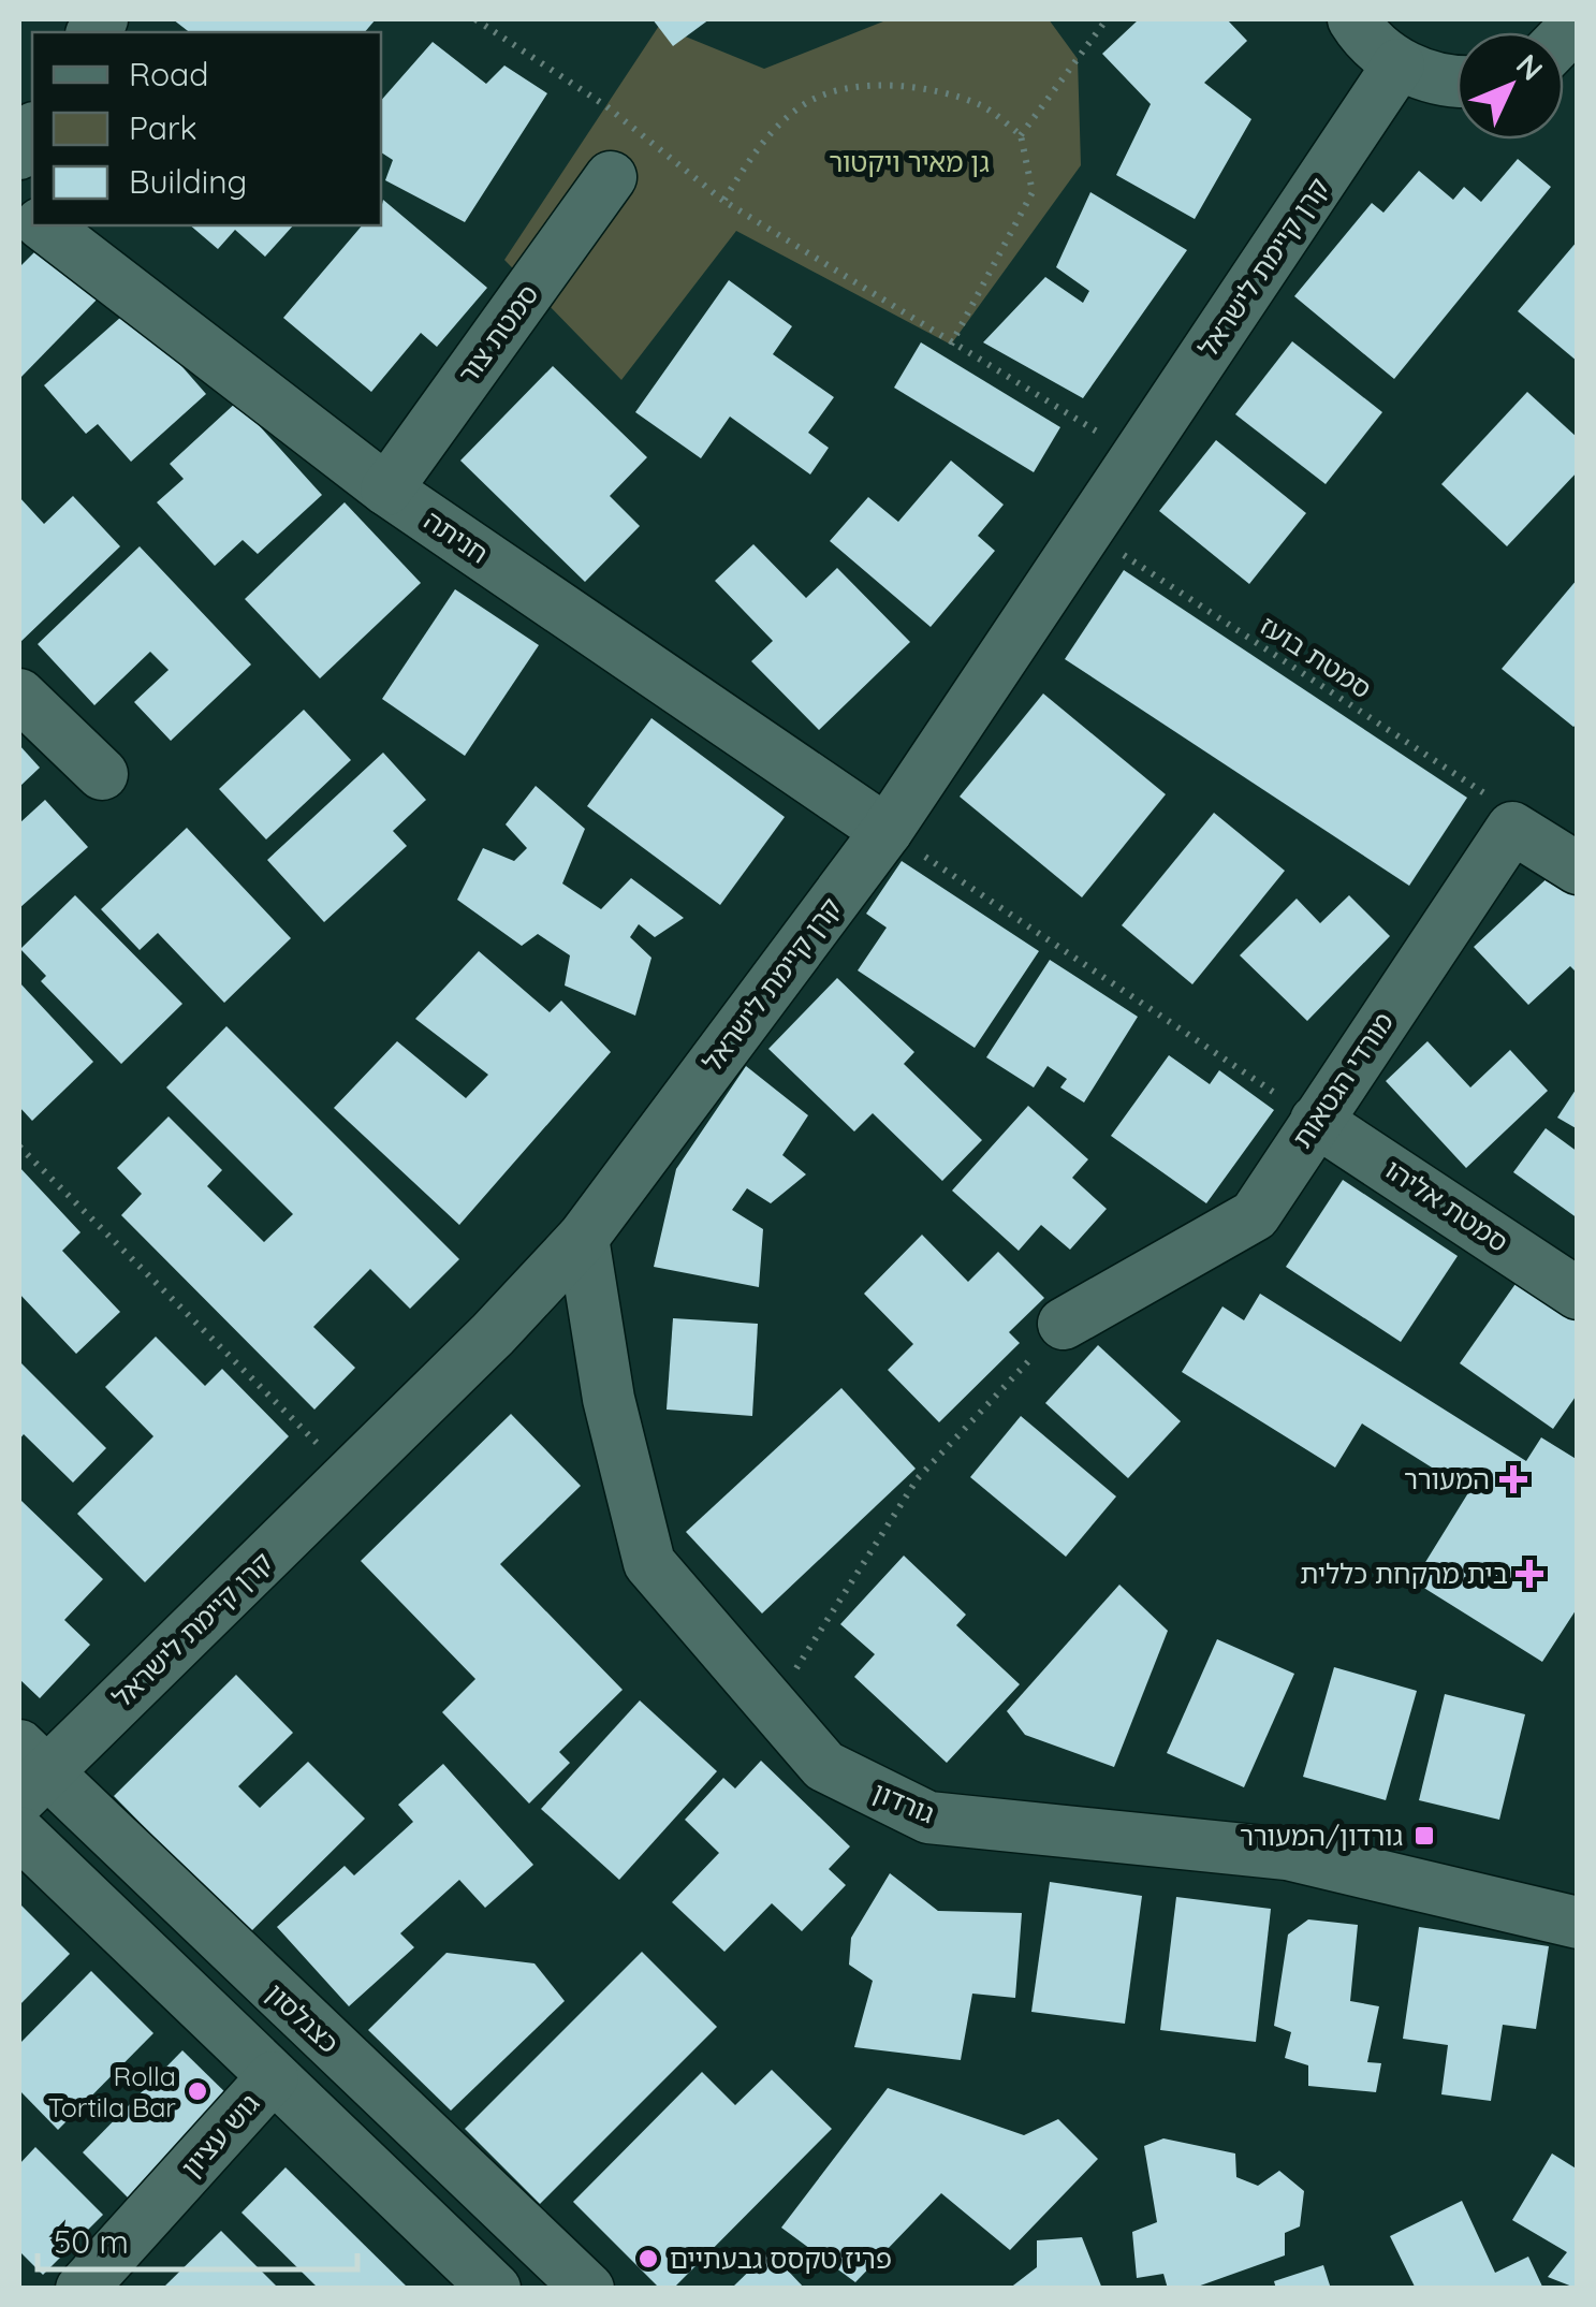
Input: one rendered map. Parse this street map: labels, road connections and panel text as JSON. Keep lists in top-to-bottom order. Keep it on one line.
{"streets":{"street":["קרן קיימת לישראל","סמטת צור","חניתה","מורדי הגטאות","סמטת אליהו","גורדון","כצנלסון","גוש עציון"],"path":["סמטת בועז"]},"crossings":[["קרן קיימת לישראל","חניתה"],["קרן קיימת לישראל","סמטת בועז"],["קרן קיימת לישראל","גורדון"],["קרן קיימת לישראל","כצנלסון"],["סמטת צור","חניתה"],["סמטת בועז","מורדי הגטאות"],["מורדי הגטאות","סמטת אליהו"]],"parks":["גן מאיר ויקטור"],"places":{"health":["המעורר","בית מרקחת כללית"],"transit":["גורדון/המעורר"],"other":["Rolla Tortila Bar","פריז טקסס גבעתיים"]},"legend":["Road","Park","Building"],"scale_bar":"50 m","north":"top right"}
